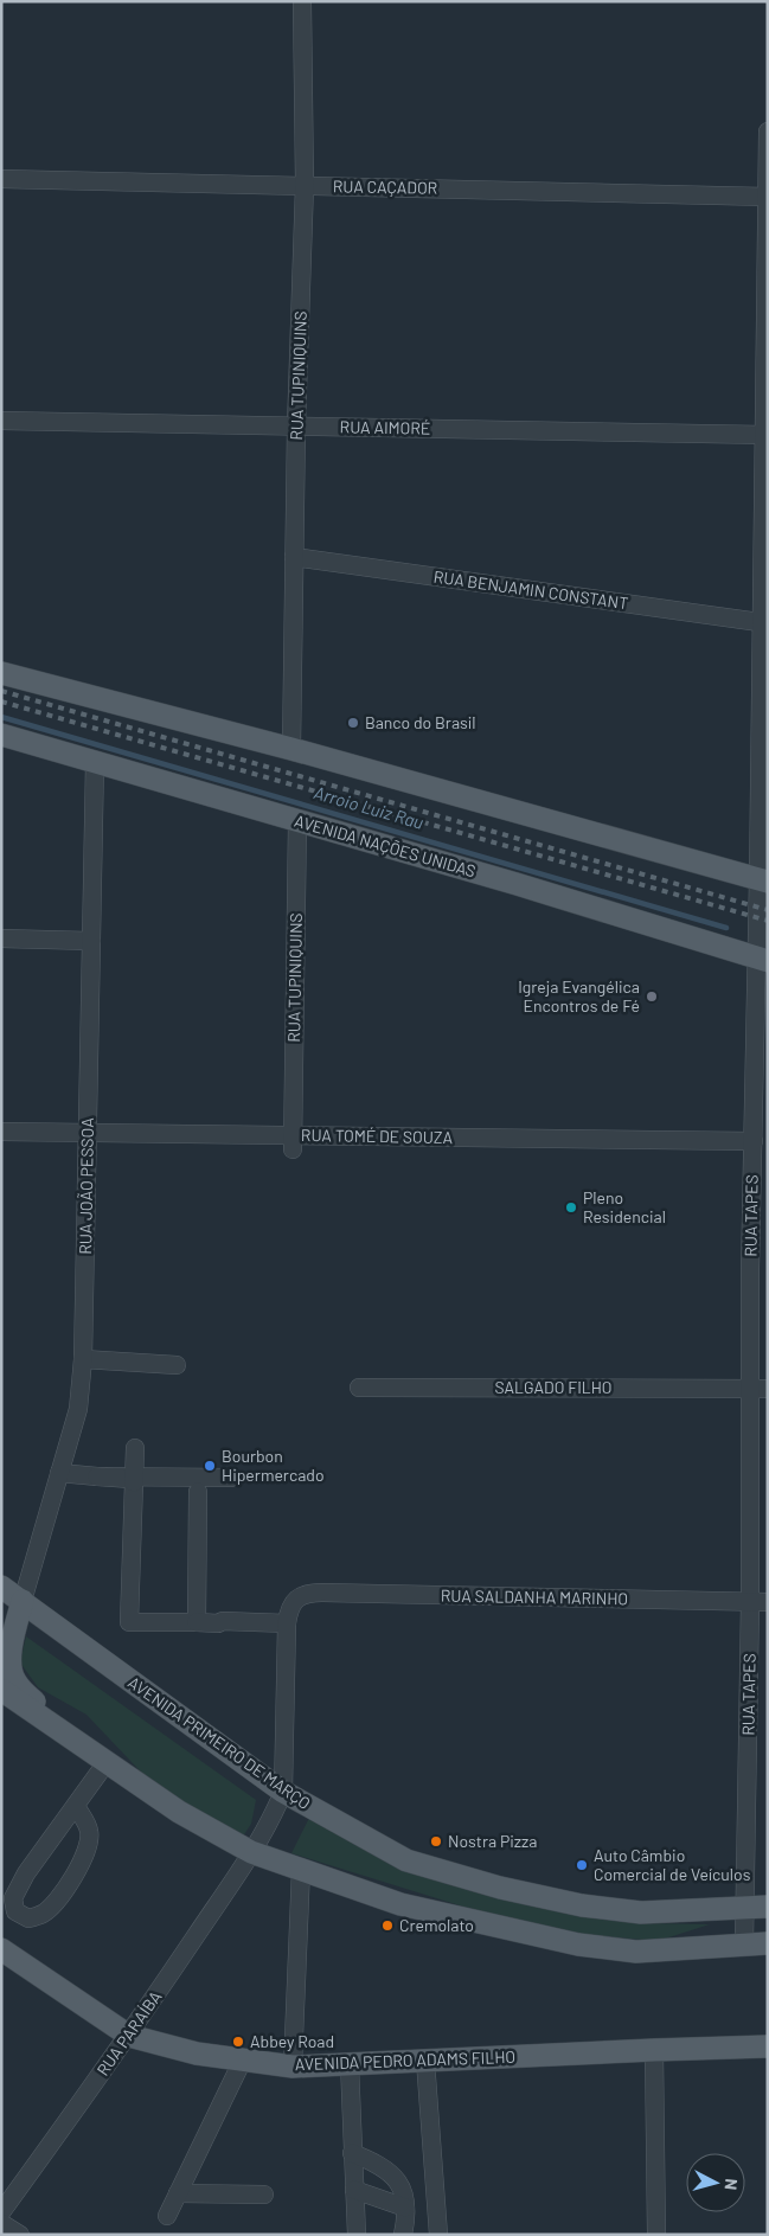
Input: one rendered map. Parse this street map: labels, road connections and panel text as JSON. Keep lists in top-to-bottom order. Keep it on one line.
{"streets":{"main road":["AVENIDA NAÇÕES UNIDAS","AVENIDA PRIMEIRO DE MARÇO","AVENIDA PEDRO ADAMS FILHO"],"street":["RUA CAÇADOR","RUA TUPINIQUINS","RUA AIMORÉ","RUA BENJAMIN CONSTANT","RUA TOMÉ DE SOUZA","RUA JOÃO PESSOA","RUA TAPES","SALGADO FILHO","RUA SALDANHA MARINHO","RUA PARAÍBA"]},"crossings":[["RUA CAÇADOR","RUA TUPINIQUINS"],["RUA CAÇADOR","RUA TAPES"],["RUA TUPINIQUINS","RUA AIMORÉ"],["RUA TUPINIQUINS","RUA BENJAMIN CONSTANT"],["RUA TUPINIQUINS","AVENIDA NAÇÕES UNIDAS"],["RUA TUPINIQUINS","RUA TOMÉ DE SOUZA"],["RUA AIMORÉ","RUA TAPES"],["RUA BENJAMIN CONSTANT","RUA TAPES"],["AVENIDA NAÇÕES UNIDAS","RUA JOÃO PESSOA"],["AVENIDA NAÇÕES UNIDAS","RUA TAPES"],["RUA TOMÉ DE SOUZA","RUA JOÃO PESSOA"],["RUA TOMÉ DE SOUZA","RUA TAPES"],["RUA JOÃO PESSOA","AVENIDA PRIMEIRO DE MARÇO"],["RUA TAPES","SALGADO FILHO"],["RUA TAPES","RUA SALDANHA MARINHO"],["RUA TAPES","AVENIDA PRIMEIRO DE MARÇO"],["AVENIDA PRIMEIRO DE MARÇO","RUA PARAÍBA"],["RUA PARAÍBA","AVENIDA PEDRO ADAMS FILHO"]],"water":["Arroio Luiz Rau"],"places":["Banco do Brasil","Igreja Evangélica Encontros de Fé","Pleno Residencial","Bourbon Hipermercado","Nostra Pizza","Auto Câmbio Comercial de Veículos","Cremolato","Abbey Road"],"north":"right"}
